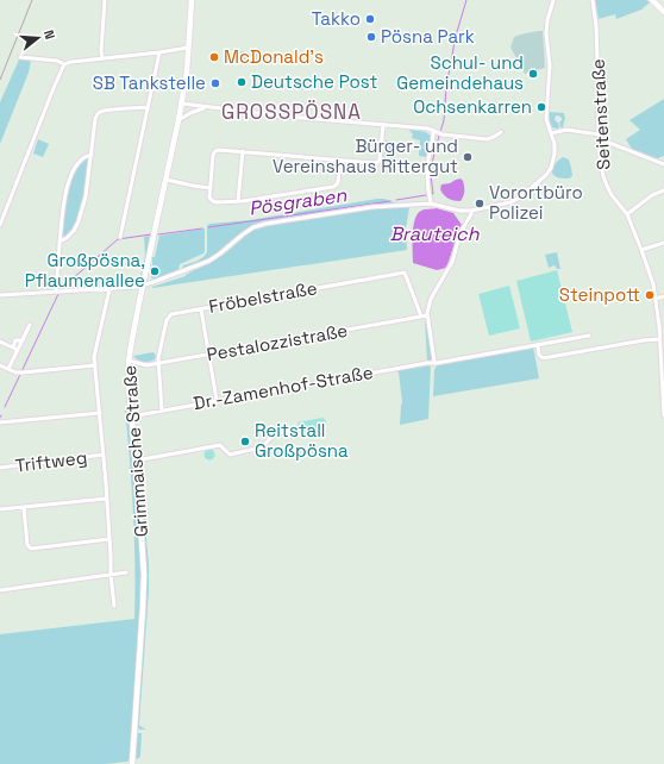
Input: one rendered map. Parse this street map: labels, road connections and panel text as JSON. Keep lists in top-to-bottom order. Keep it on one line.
{"streets":{"main road":["Grimmaische Straße"],"street":["Seitenstraße","Fröbelstraße","Pestalozzistraße","Dr.-Zamenhof-Straße","Triftweg"]},"crossings":[["Fröbelstraße","Pestalozzistraße"],["Fröbelstraße","Dr.-Zamenhof-Straße"],["Pestalozzistraße","Grimmaische Straße"],["Dr.-Zamenhof-Straße","Grimmaische Straße"]],"districts":["GROSSPÖSNA"],"water":["Pösgraben","Brauteich"],"places":["Takko","Pösna Park","McDonald's","Schul- und Gemeindehaus","Deutsche Post","SB Tankstelle","Ochsenkarren","Bürger- und Vereinshaus Rittergut","Vorortbüro Polizei","Großpösna, Pflaumenallee","Steinpott","Reitstall Großpösna"],"north":"right"}
